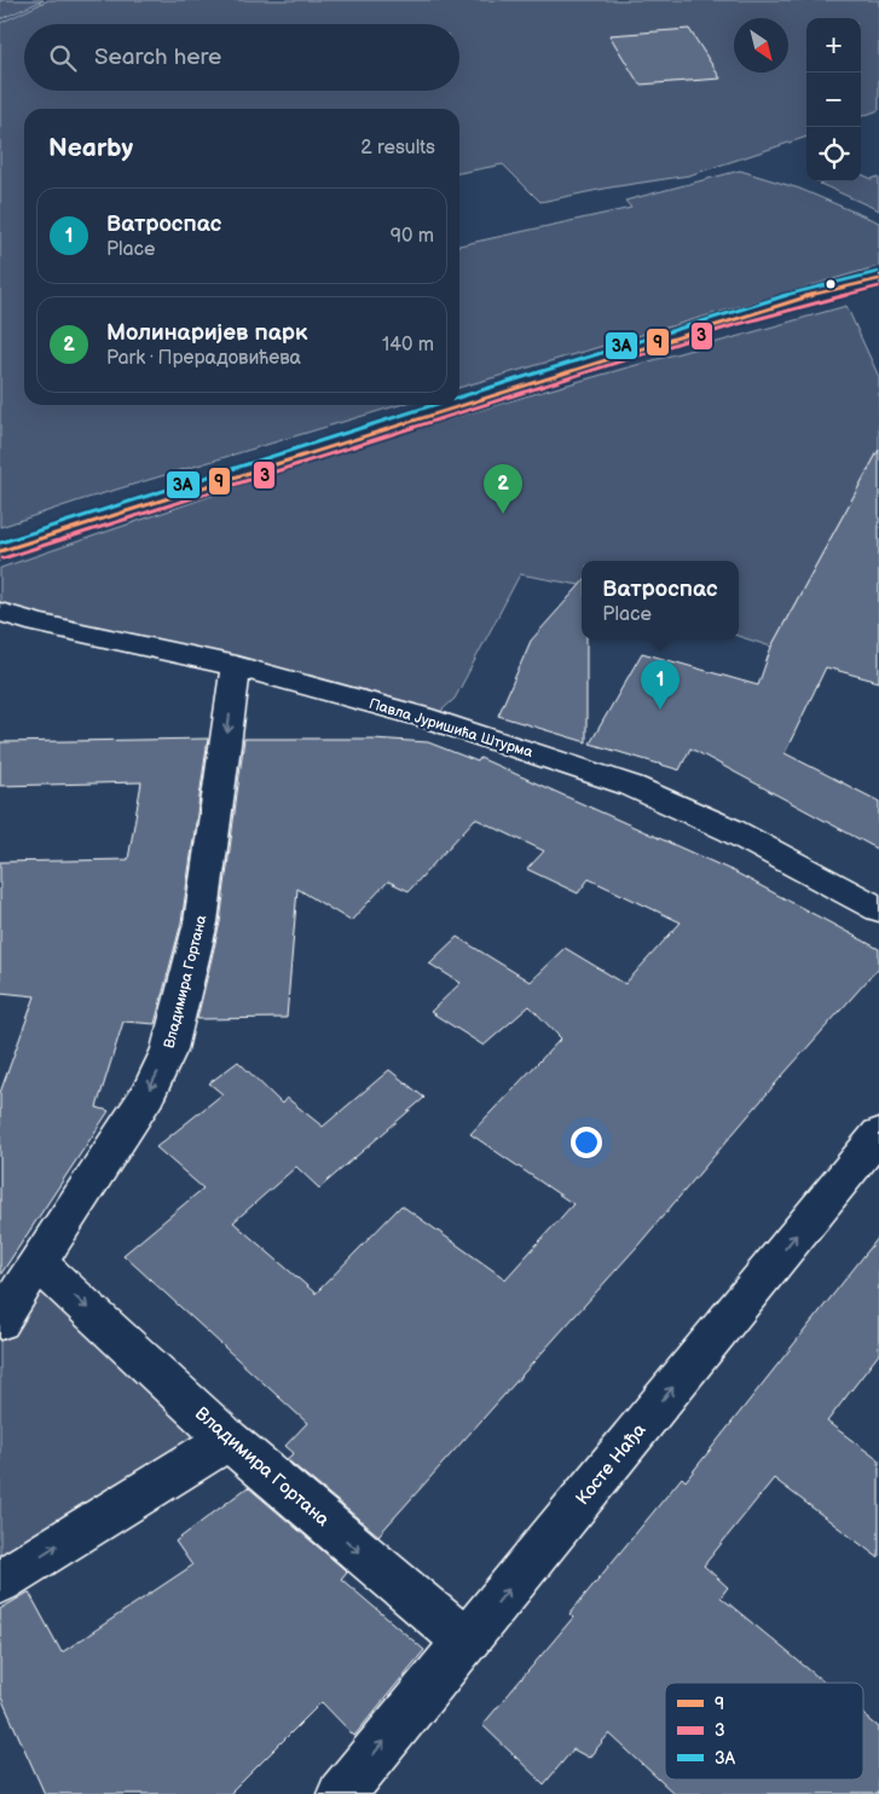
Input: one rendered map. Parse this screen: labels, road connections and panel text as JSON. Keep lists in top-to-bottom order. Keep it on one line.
{"streets":{"street":["Павла Јуришића Штурма","Владимира Гортана","Косте Нађа"]},"crossings":[["Павла Јуришића Штурма","Владимира Гортана"],["Владимира Гортана","Косте Нађа"]],"one_way":["Владимира Гортана","Косте Нађа"],"lines":["transit line 3A","transit line 9","transit line 3"],"legend":["9","3","3A"],"north":"bottom right","page":{"map_buttons":["+","−"],"search":"Search here","heading":["Nearby","2 results"],"list":[{"mark":"1","name":"Ватроспас","note":"Place","value":"90 m"},{"mark":"2","name":"Молинаријев парк","note":"Park · Прерадовићева","value":"140 m"}],"pins":["2","1"],"popup":["Ватроспас","Place"]}}
